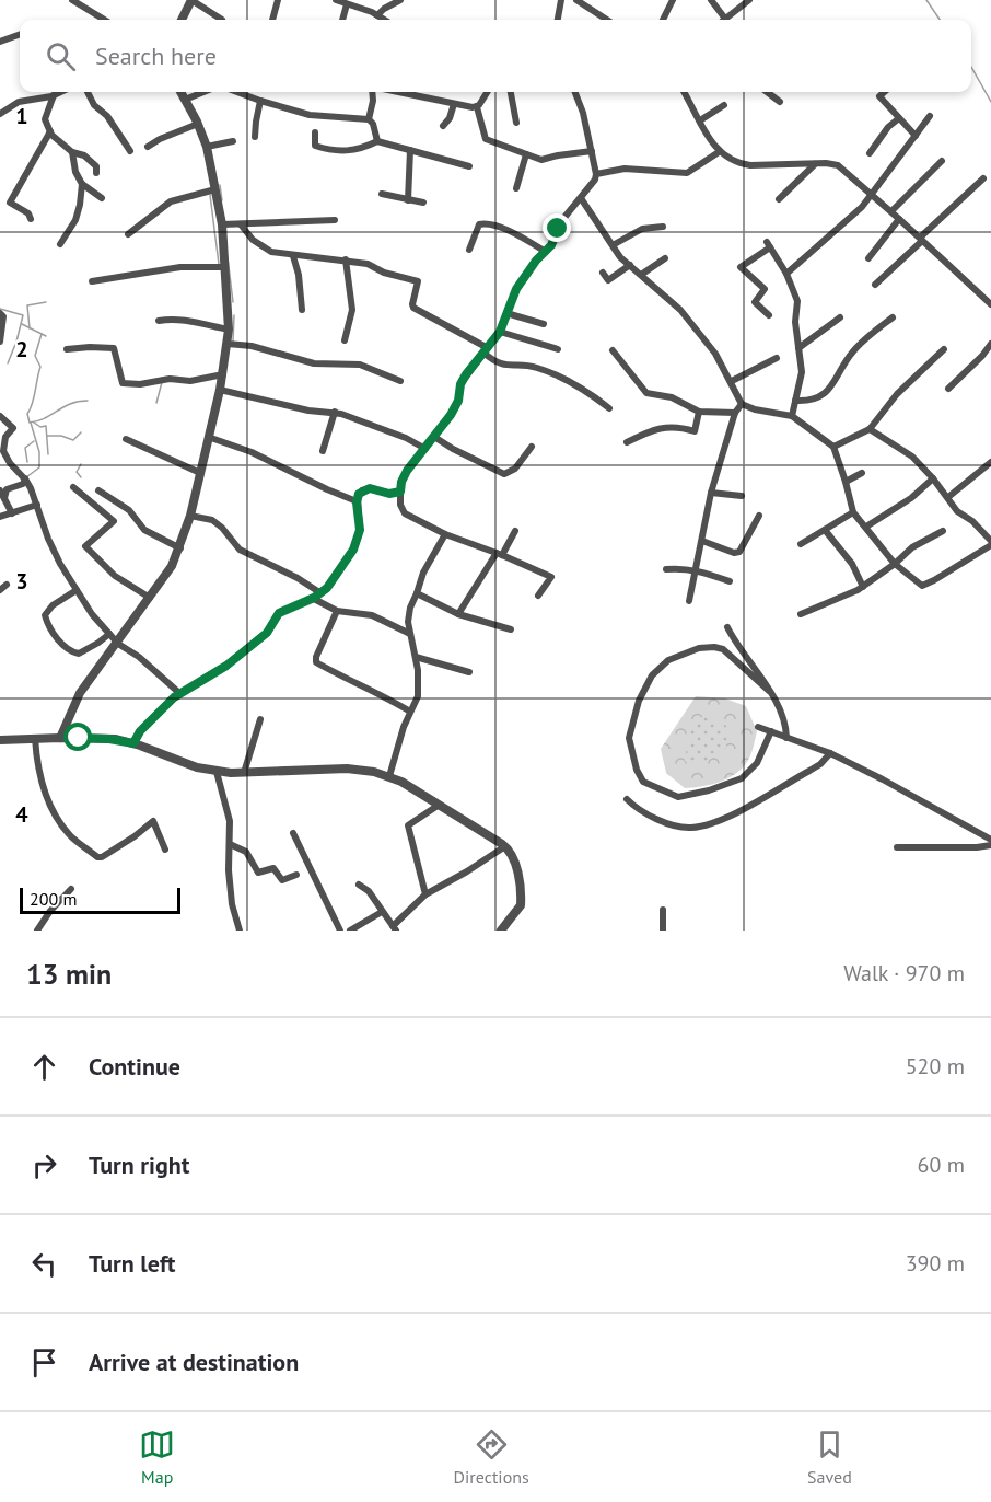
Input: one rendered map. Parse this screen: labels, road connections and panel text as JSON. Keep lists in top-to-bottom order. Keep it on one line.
{"scale_bar":"200 m","page":{"search":"Search here","scale":"200 m","heading":["13 min","Walk · 970 m"],"list":[["Continue","520 m"],["Turn right","60 m"],["Turn left","390 m"],"Arrive at destination"],"nav":["Map","Directions","Saved"]},"grid":{"rows":["1","2","3","4"]}}
